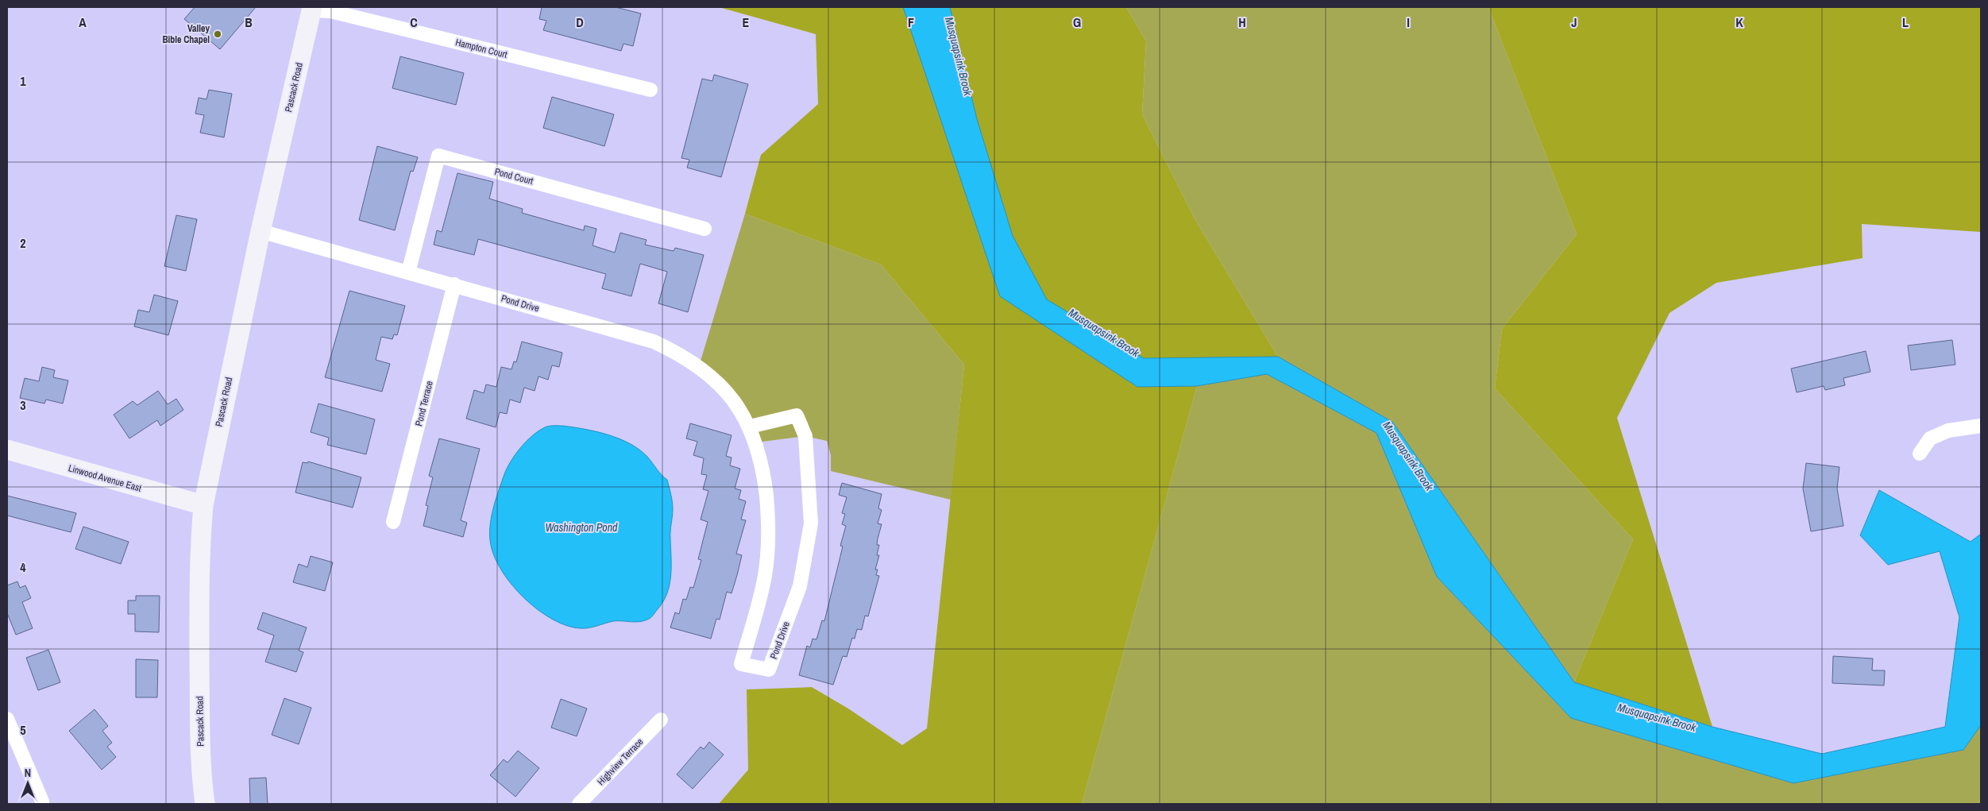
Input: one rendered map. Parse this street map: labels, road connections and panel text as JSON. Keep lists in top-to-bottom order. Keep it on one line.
{"streets":{"main road":["Pascack Road","Linwood Avenue East"],"street":["Hampton Court","Pond Court","Pond Drive","Pond Terrace","Highview Terrace"]},"crossings":[["Hampton Court","Pascack Road"],["Pascack Road","Pond Drive"],["Pascack Road","Linwood Avenue East"],["Pond Court","Pond Drive"],["Pond Drive","Pond Terrace"]],"water":["Musquapsink Brook","Washington Pond"],"places":["Valley Bible Chapel"],"north":"top","grid":{"columns":["A","B","C","D","E","F","G","H","I","J","K","L"],"rows":["1","2","3","4","5"]}}
